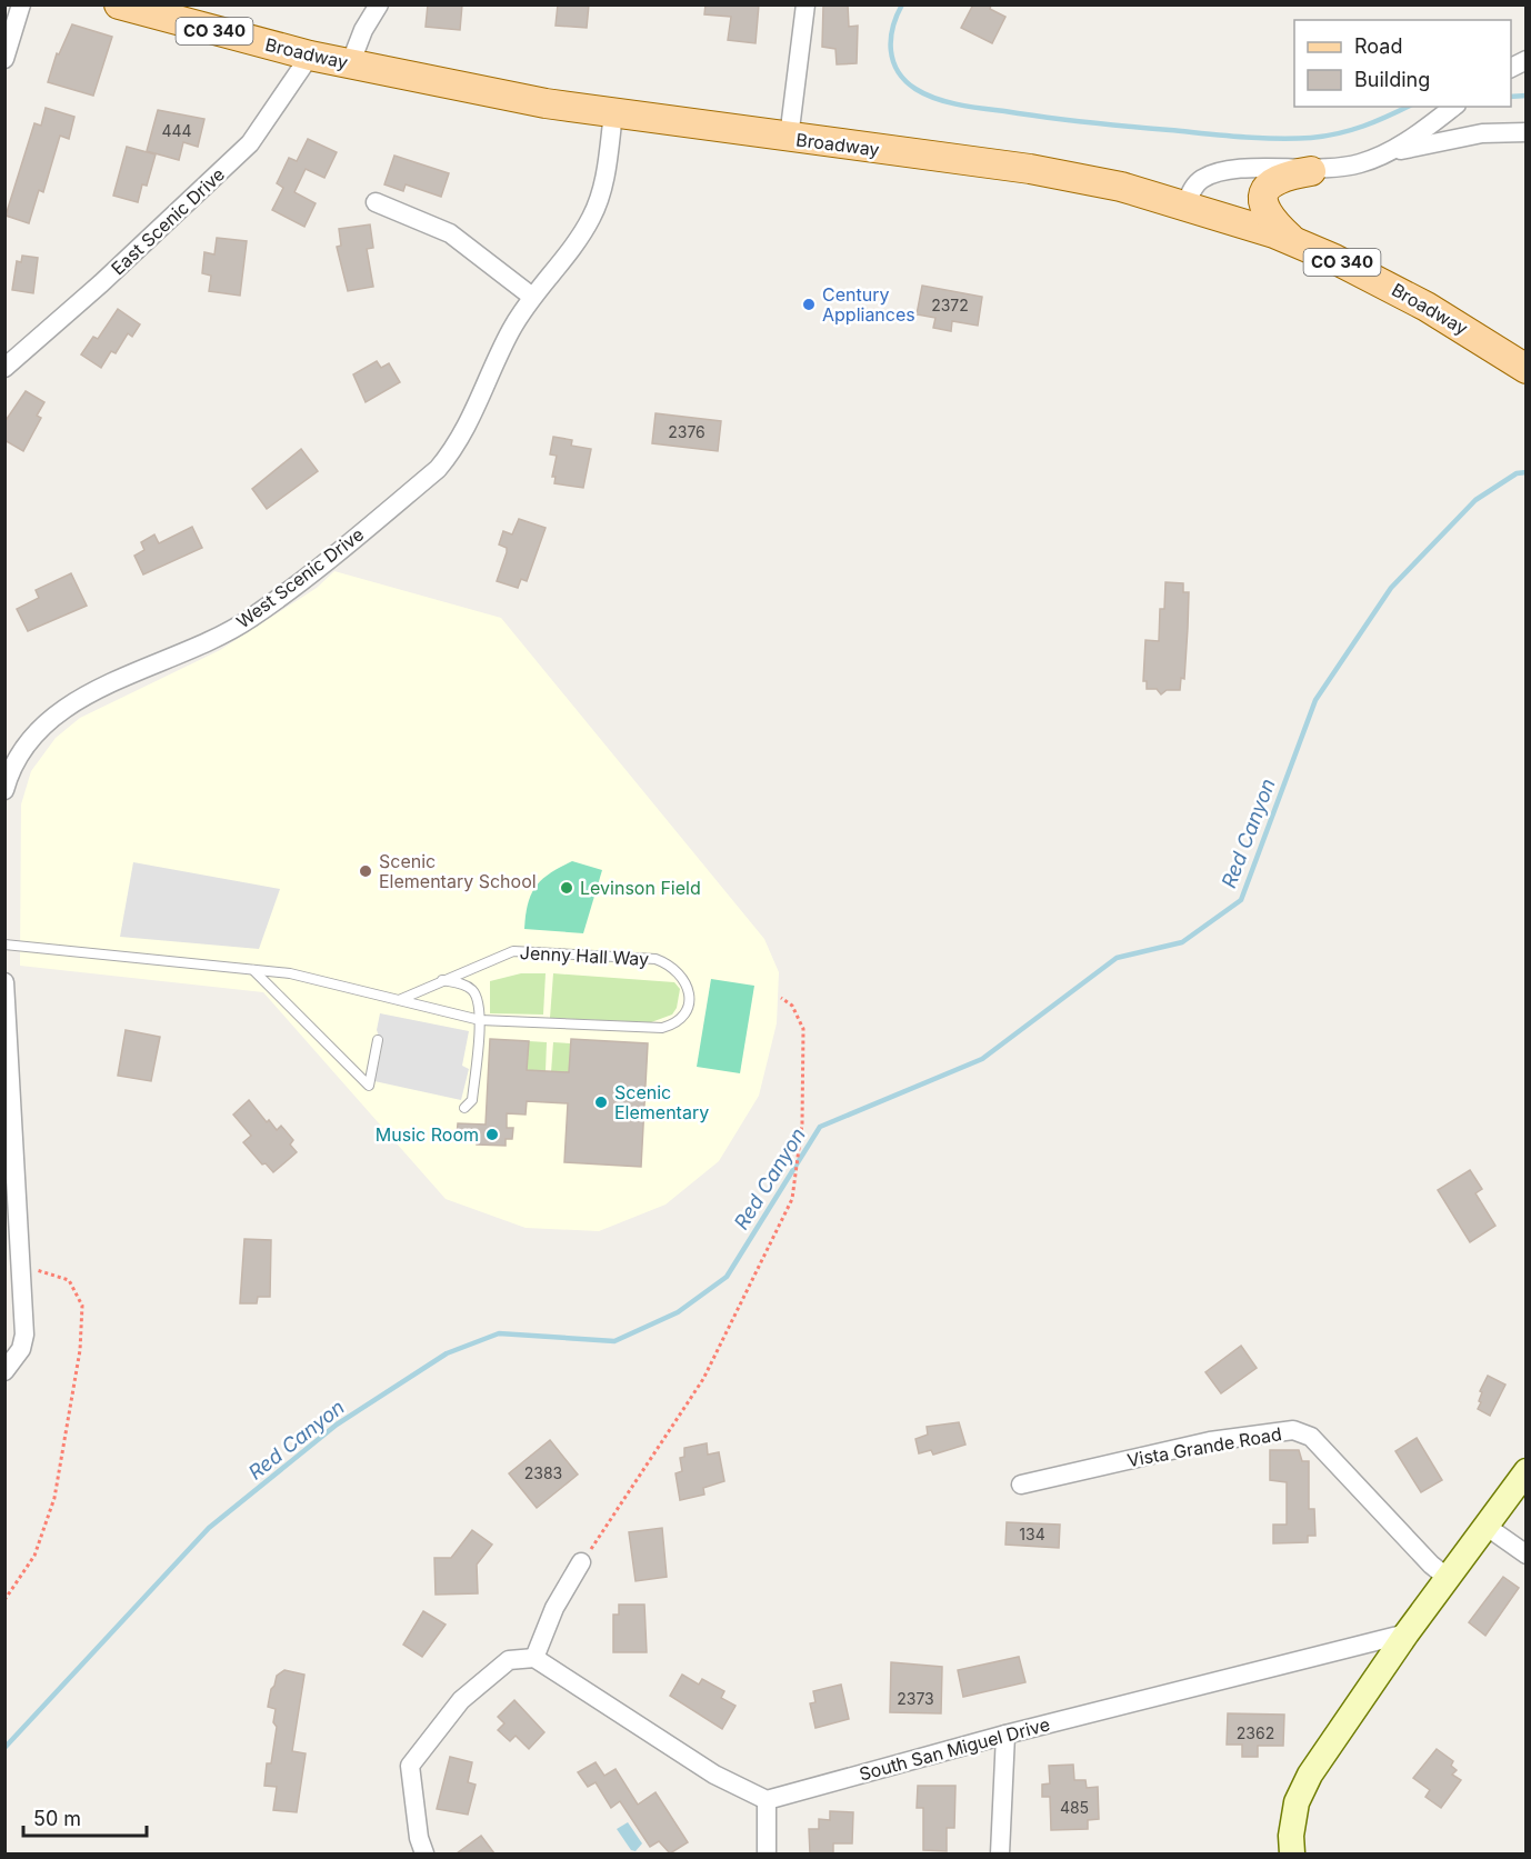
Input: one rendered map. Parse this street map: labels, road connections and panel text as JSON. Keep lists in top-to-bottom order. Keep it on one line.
{"streets":{"main road":["CO 340","Broadway"],"street":["East Scenic Drive","West Scenic Drive","Vista Grande Road","South San Miguel Drive"],"lane":["Jenny Hall Way"]},"crossings":[["Broadway","East Scenic Drive"],["Broadway","West Scenic Drive"]],"water":["Red Canyon"],"places":["Century Appliances","Scenic Elementary School","Levinson Field","Scenic Elementary","Music Room"],"house_numbers":["444","2372","2376","2383","134","2373","2362","485"],"legend":["Road","Building"],"scale_bar":"50 m"}
